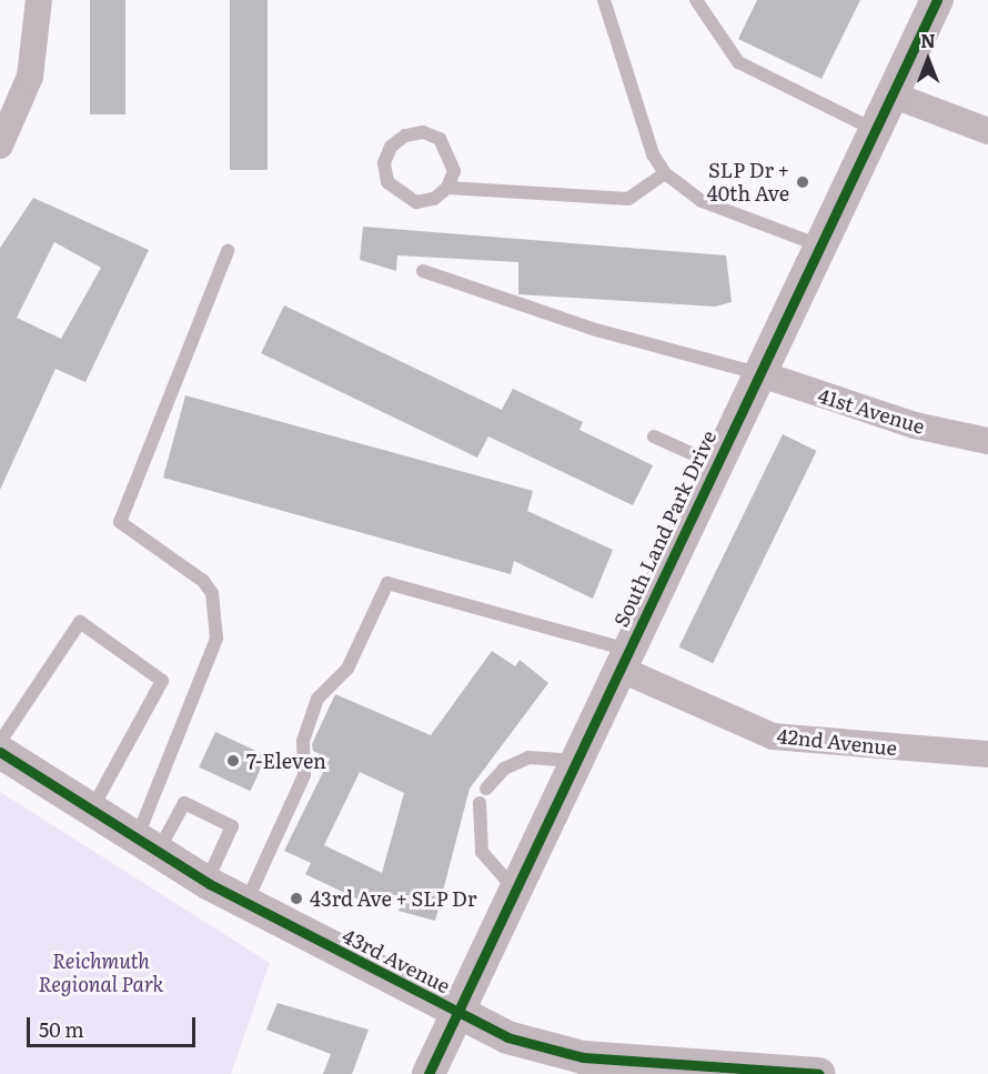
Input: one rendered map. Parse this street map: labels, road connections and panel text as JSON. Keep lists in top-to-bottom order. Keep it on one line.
{"streets":{"street":["41st Avenue","South Land Park Drive","42nd Avenue","43rd Avenue"]},"crossings":[["41st Avenue","South Land Park Drive"],["South Land Park Drive","42nd Avenue"],["South Land Park Drive","43rd Avenue"]],"parks":["Reichmuth Regional Park"],"places":["SLP Dr + 40th Ave","7-Eleven","43rd Ave + SLP Dr"],"scale_bar":"50 m","north":"top"}
